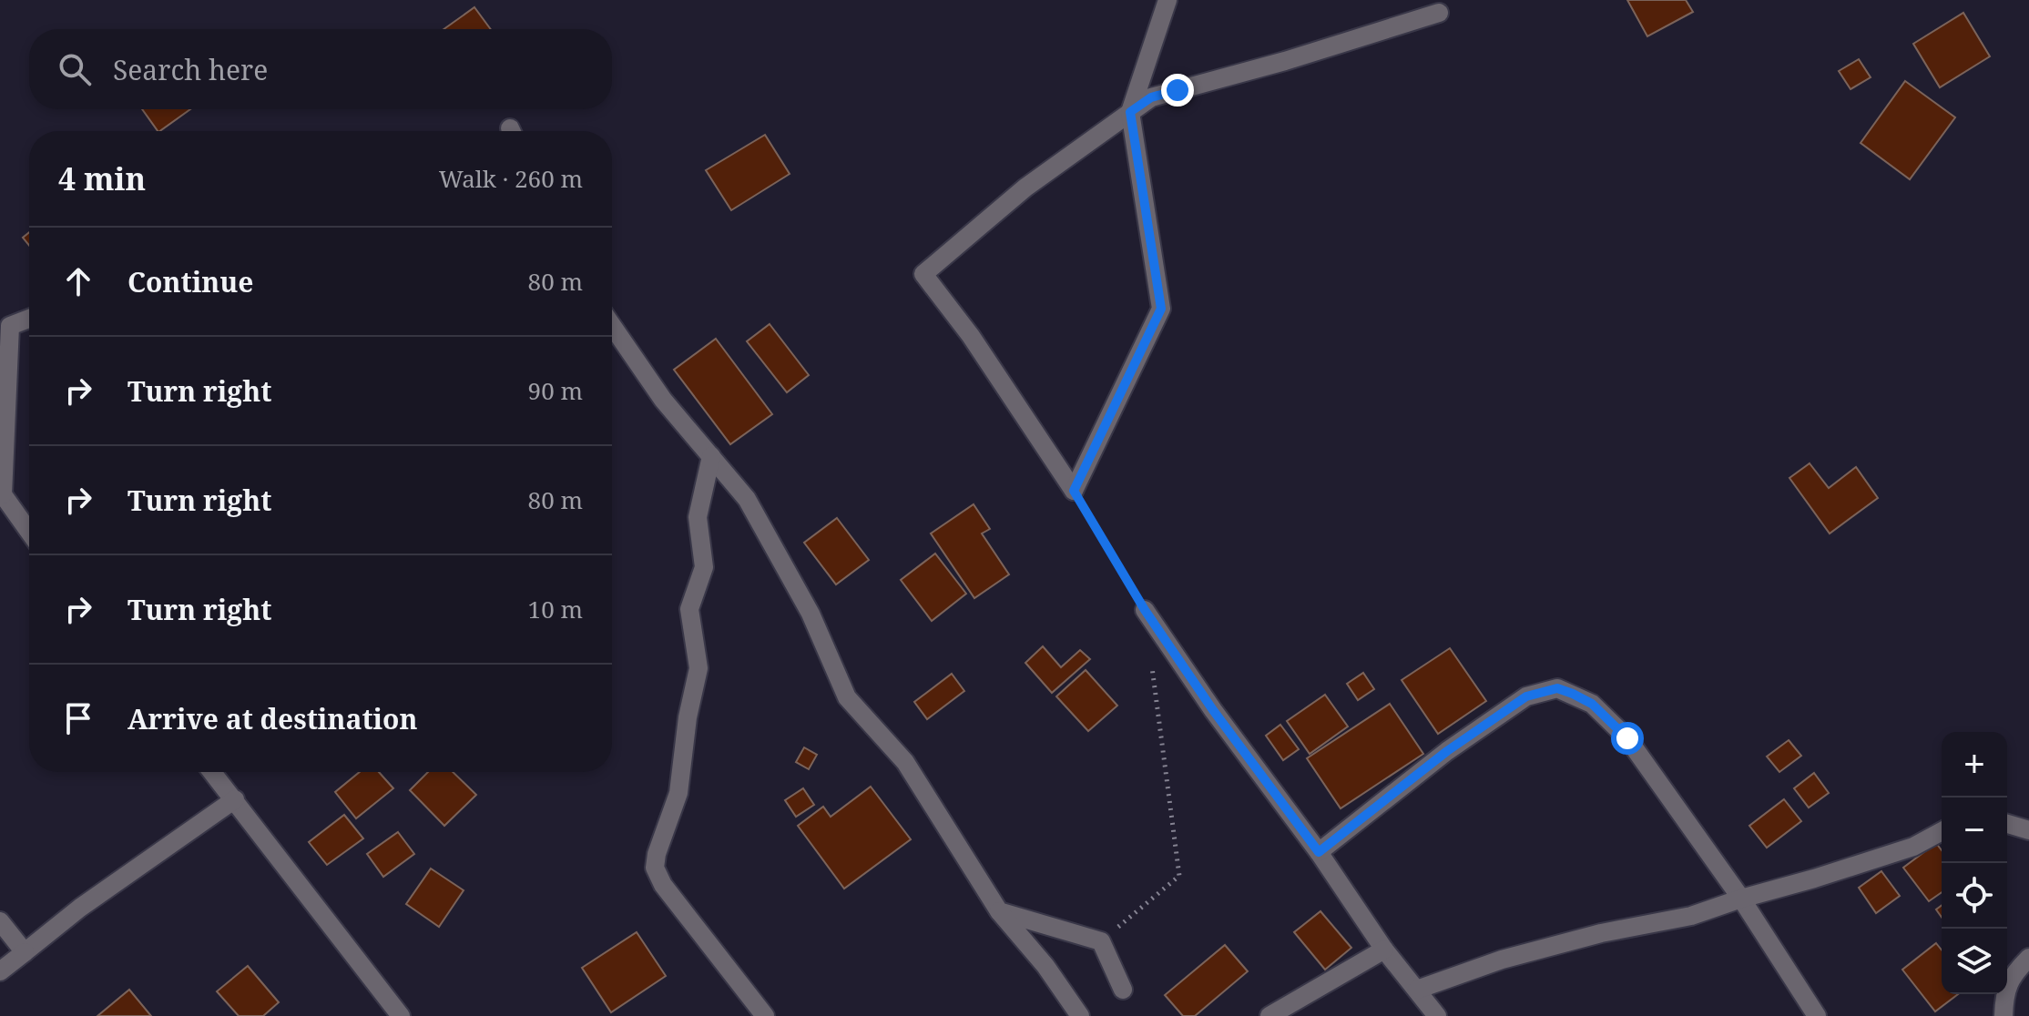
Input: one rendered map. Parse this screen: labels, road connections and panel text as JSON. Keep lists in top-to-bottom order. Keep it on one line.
{"page":{"search":"Search here","heading":["4 min","Walk · 260 m"],"list":[["Continue","80 m"],["Turn right","90 m"],["Turn right","80 m"],["Turn right","10 m"],"Arrive at destination"],"map_buttons":["+","−"]}}
